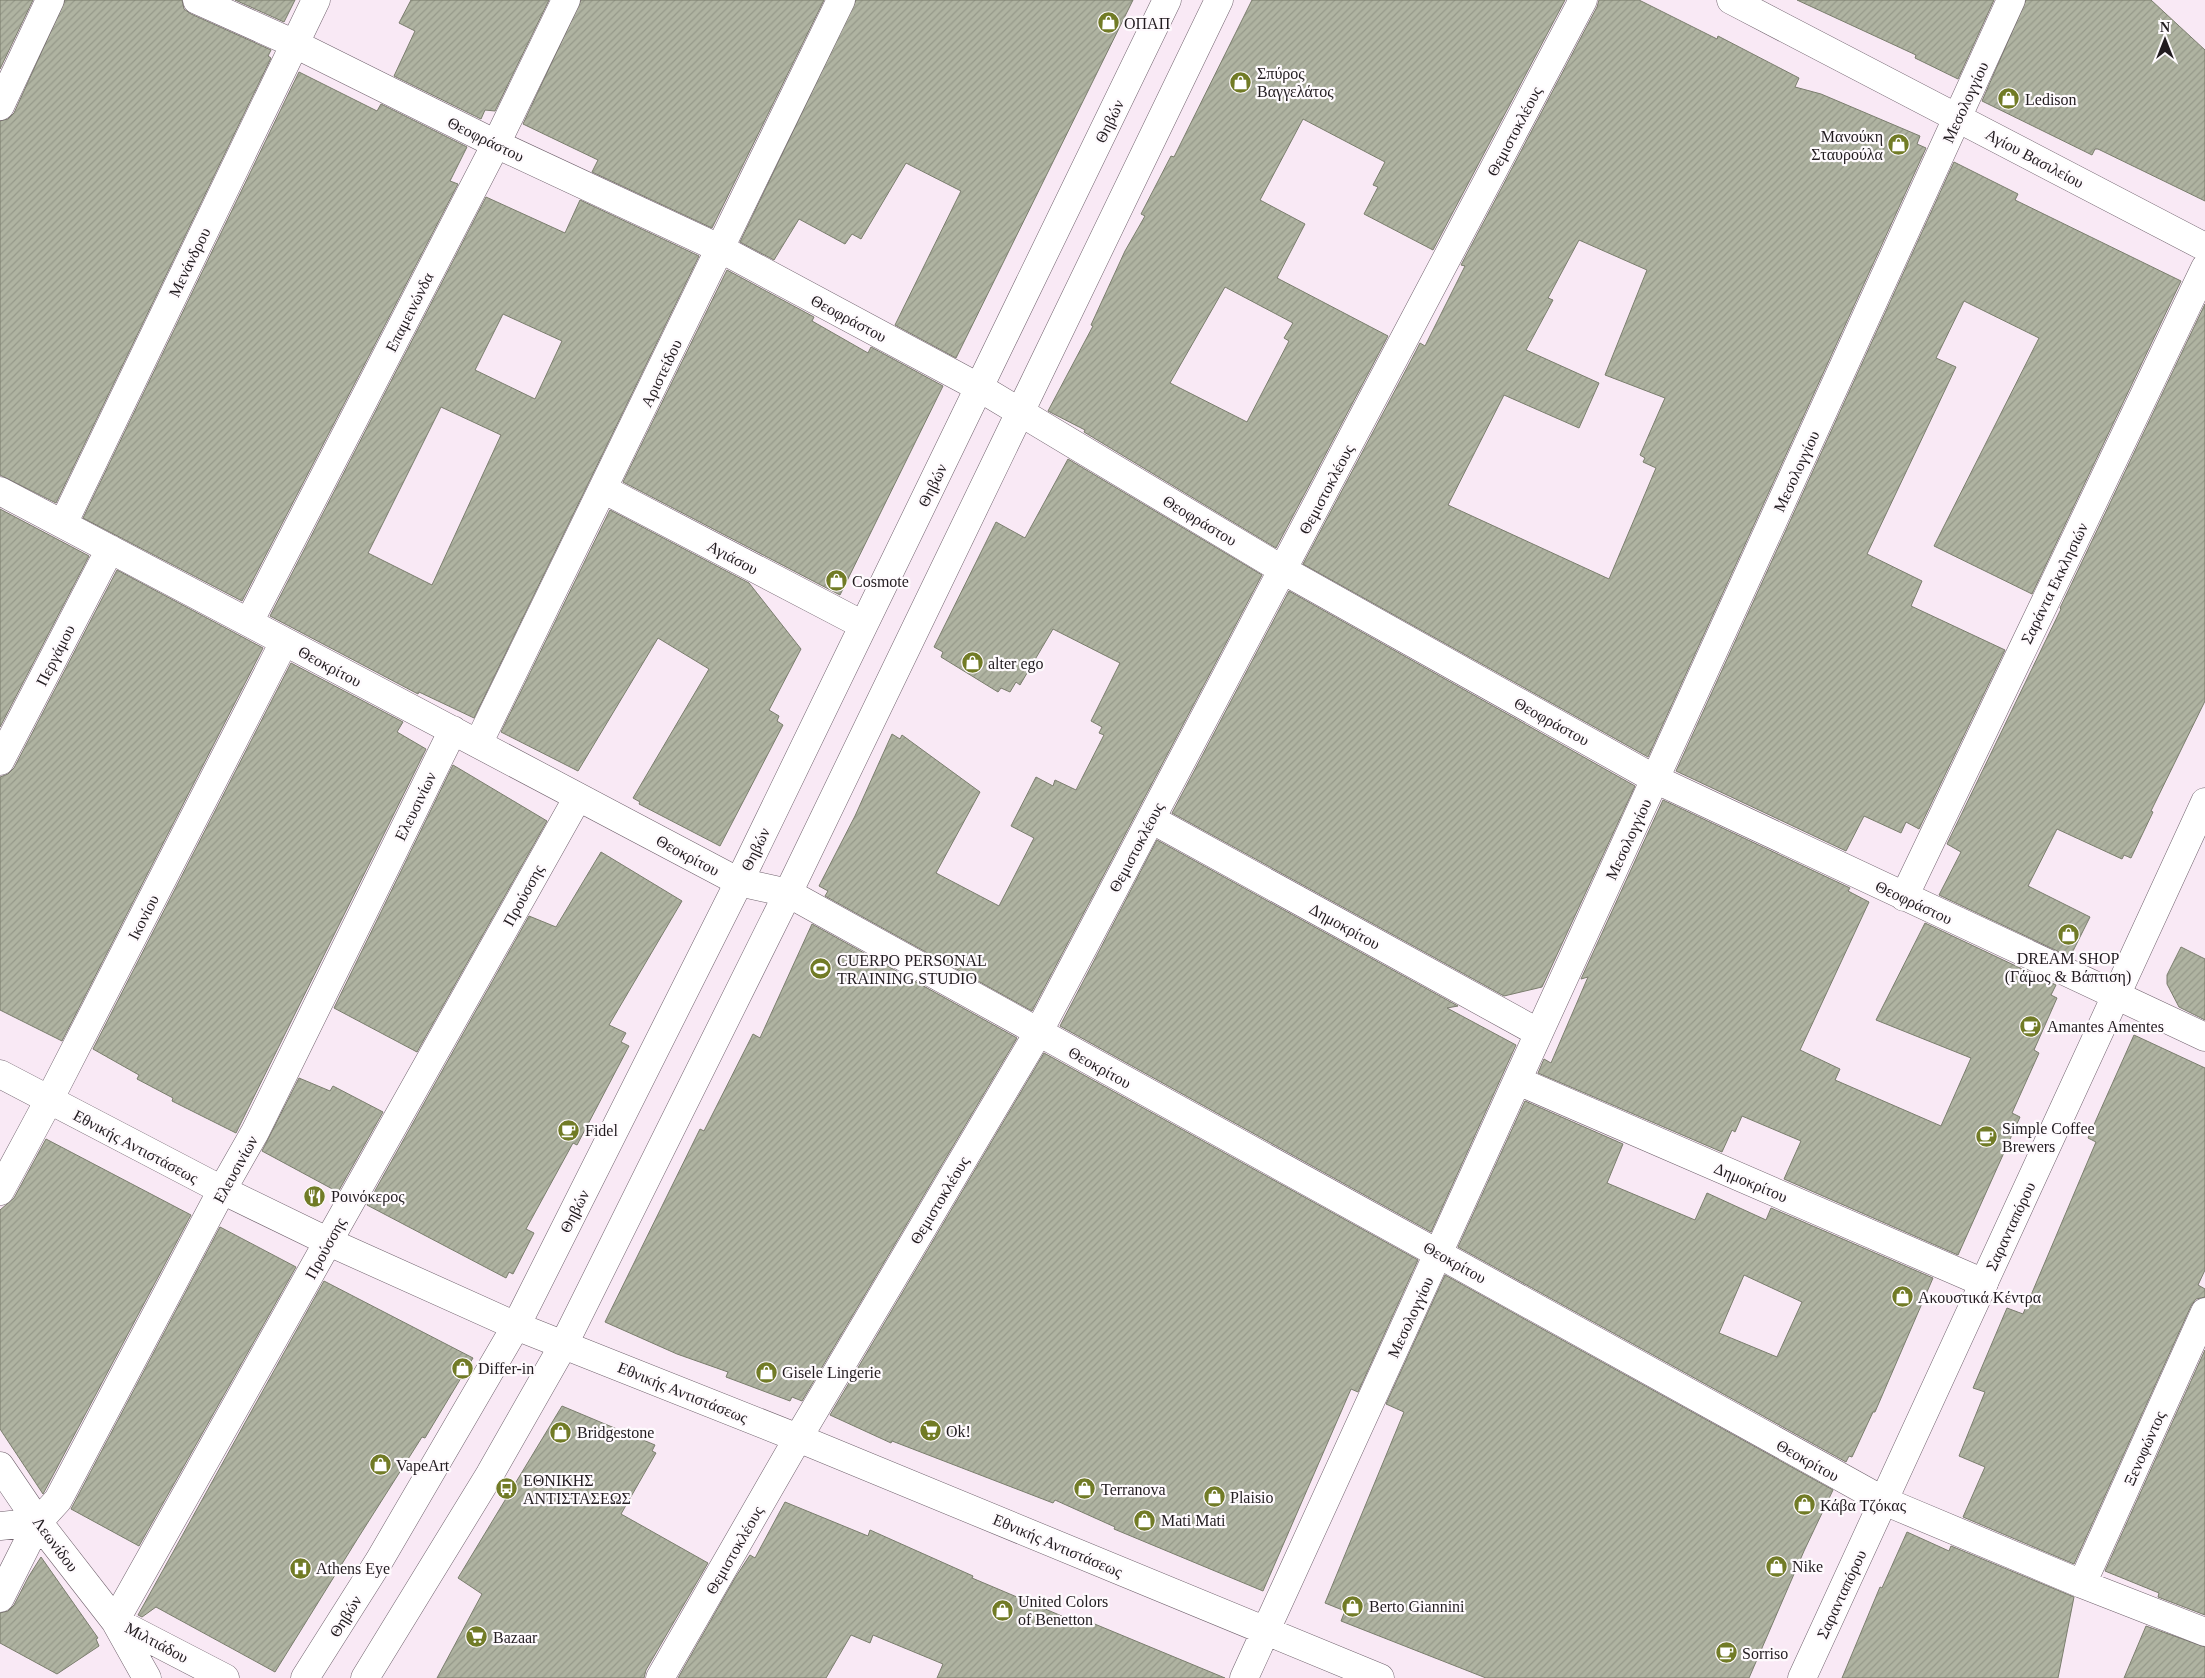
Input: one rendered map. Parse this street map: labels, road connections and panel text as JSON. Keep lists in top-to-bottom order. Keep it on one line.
{"streets":{"street":["Μεσολογγίου","Θηβών","Θεμιστοκλέους","Θεοφράστου","Αγίου Βασιλείου","Μενάνδρου","Επαμεινώνδα","Αριστείδου","Αγιάσου","Σαράντα Εκκλησιών","Περγάμου","Θεοκρίτου","Ελευσινίων","Προύσσης","Ικονίου","Δημοκρίτου","Εθνικής Αντιστάσεως","Σαρανταπόρου","Ξενοφώντος","Λεωνίδου","Μιλτιάδου"]},"crossings":[["Μεσολογγίου","Θεοφράστου"],["Μεσολογγίου","Αγίου Βασιλείου"],["Μεσολογγίου","Θεοκρίτου"],["Μεσολογγίου","Δημοκρίτου"],["Μεσολογγίου","Εθνικής Αντιστάσεως"],["Θηβών","Θεοφράστου"],["Θηβών","Αγιάσου"],["Θηβών","Θεοκρίτου"],["Θηβών","Εθνικής Αντιστάσεως"],["Θεμιστοκλέους","Θεοφράστου"],["Θεμιστοκλέους","Θεοκρίτου"],["Θεμιστοκλέους","Δημοκρίτου"],["Θεμιστοκλέους","Εθνικής Αντιστάσεως"],["Θεοφράστου","Μενάνδρου"],["Θεοφράστου","Επαμεινώνδα"],["Θεοφράστου","Αριστείδου"],["Θεοφράστου","Σαράντα Εκκλησιών"],["Θεοφράστου","Σαρανταπόρου"],["Μενάνδρου","Θεοκρίτου"],["Επαμεινώνδα","Θεοκρίτου"],["Αριστείδου","Αγιάσου"],["Αριστείδου","Θεοκρίτου"],["Περγάμου","Θεοκρίτου"],["Θεοκρίτου","Ελευσινίων"],["Θεοκρίτου","Προύσσης"],["Θεοκρίτου","Ικονίου"],["Θεοκρίτου","Σαρανταπόρου"],["Θεοκρίτου","Ξενοφώντος"],["Ελευσινίων","Εθνικής Αντιστάσεως"],["Ελευσινίων","Λεωνίδου"],["Προύσσης","Εθνικής Αντιστάσεως"],["Προύσσης","Λεωνίδου"],["Προύσσης","Μιλτιάδου"],["Ικονίου","Εθνικής Αντιστάσεως"],["Δημοκρίτου","Σαρανταπόρου"],["Λεωνίδου","Μιλτιάδου"]],"places":{"shop":["ΟΠΑΠ","Σπύρος Βαγγελάτος","Ledison","Μανούκη Σταυρούλα","Cosmote","alter ego","DREAM SHOP (Γάμος & Βάπτιση)","Ακουστικά Κέντρα","Differ-in","Gisele Lingerie","Bridgestone","VapeArt","Terranova","Plaisio","Κάβα Τζόκας","Mati Mati","Nike","Berto Giannini","United Colors of Benetton"],"sports":["CUERPO PERSONAL TRAINING STUDIO"],"cafe":["Amantes Amentes","Fidel","Simple Coffee Brewers","Sorriso"],"restaurant":["Ροινόκερος"],"supermarket":["Ok!","Bazaar"],"bus stop":["ΕΘΝΙΚΗΣ ΑΝΤΙΣΤΑΣΕΩΣ"],"hospital":["Athens Eye"]},"north":"top"}
